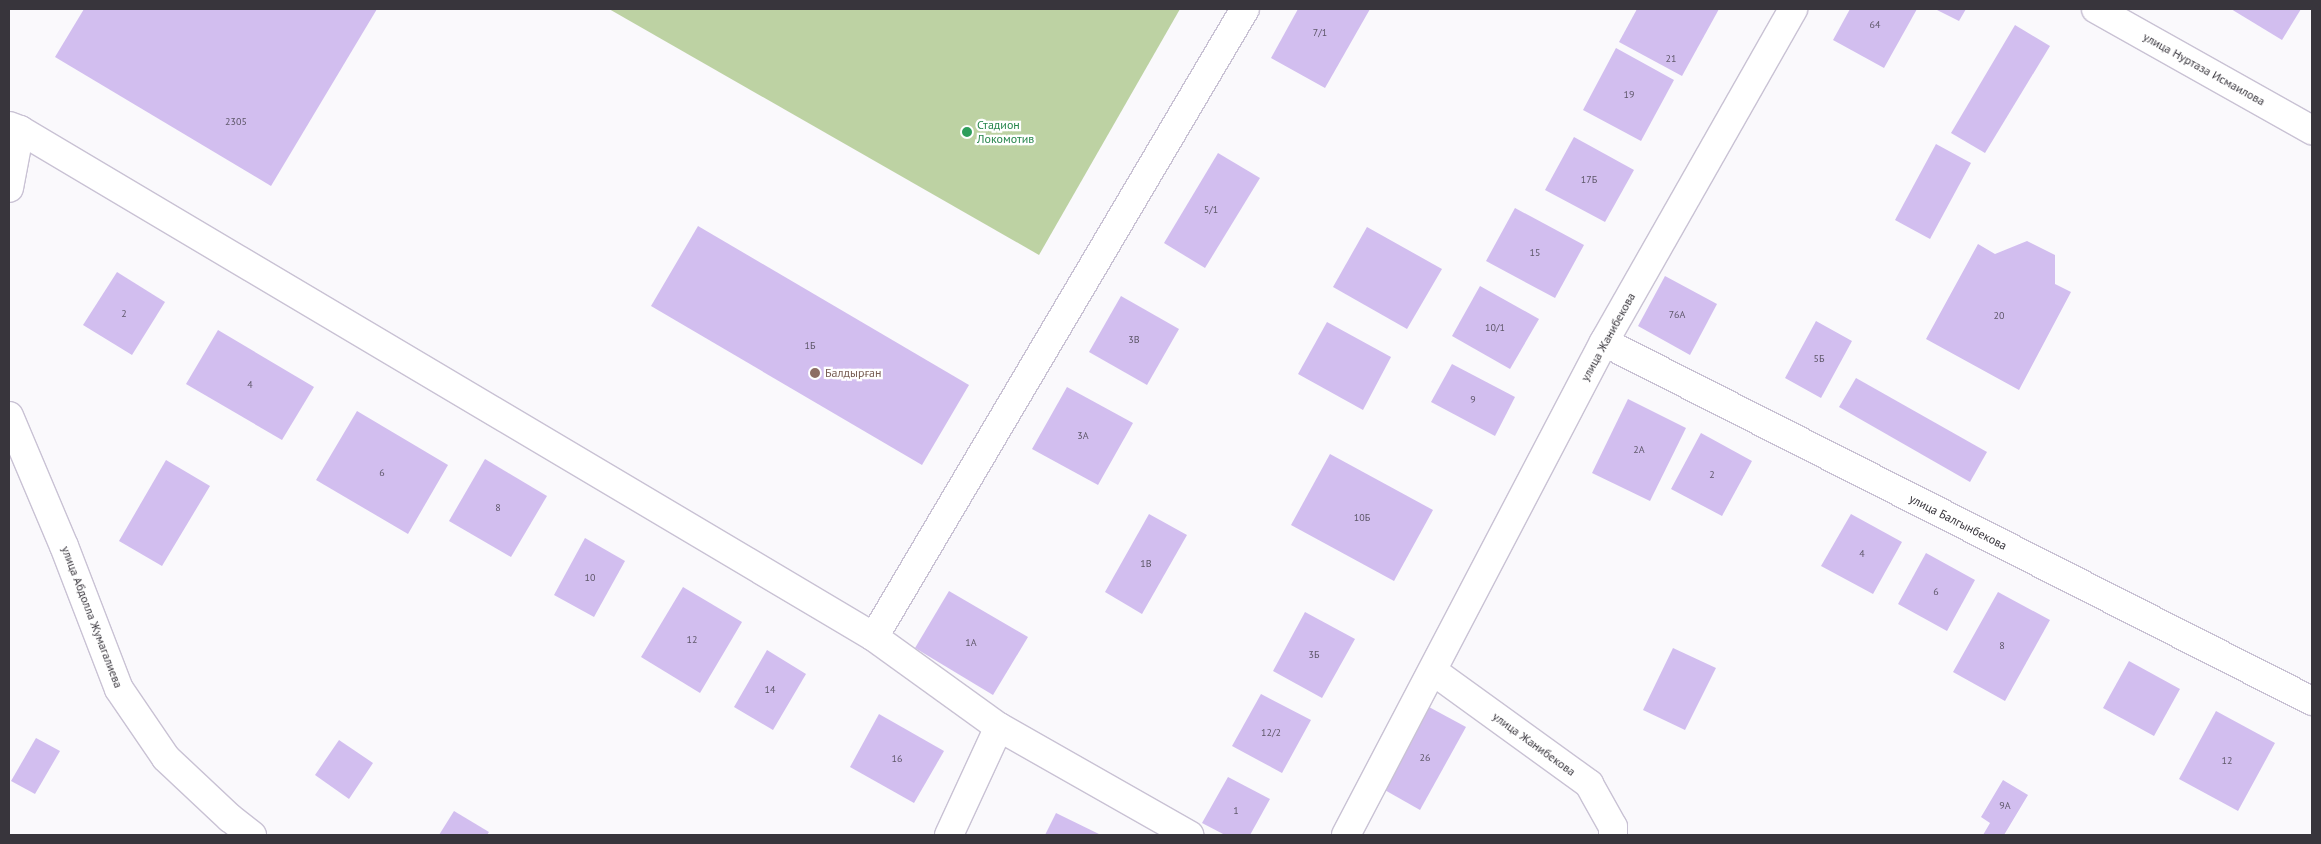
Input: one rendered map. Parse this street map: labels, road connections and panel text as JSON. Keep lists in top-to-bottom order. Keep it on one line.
{"streets":{"street":["улица Нуртаза Исмаилова","улица Жанибекова","улица Балгынбекова","улица Абдолла Жумагалиева"]},"crossings":[["улица Жанибекова","улица Балгынбекова"]],"places":["Стадион Локомотив","Балдырған"],"house_numbers":["64","7/1","21","19","2305","17Б","5/1","15","2","76А","20","10/1","3В","1Б","5Б","4","9","3А","2А","6","2","8","10Б","4","1В","10","6","12","1А","8","3Б","14","12/2","26","16","12","9А","1"]}
